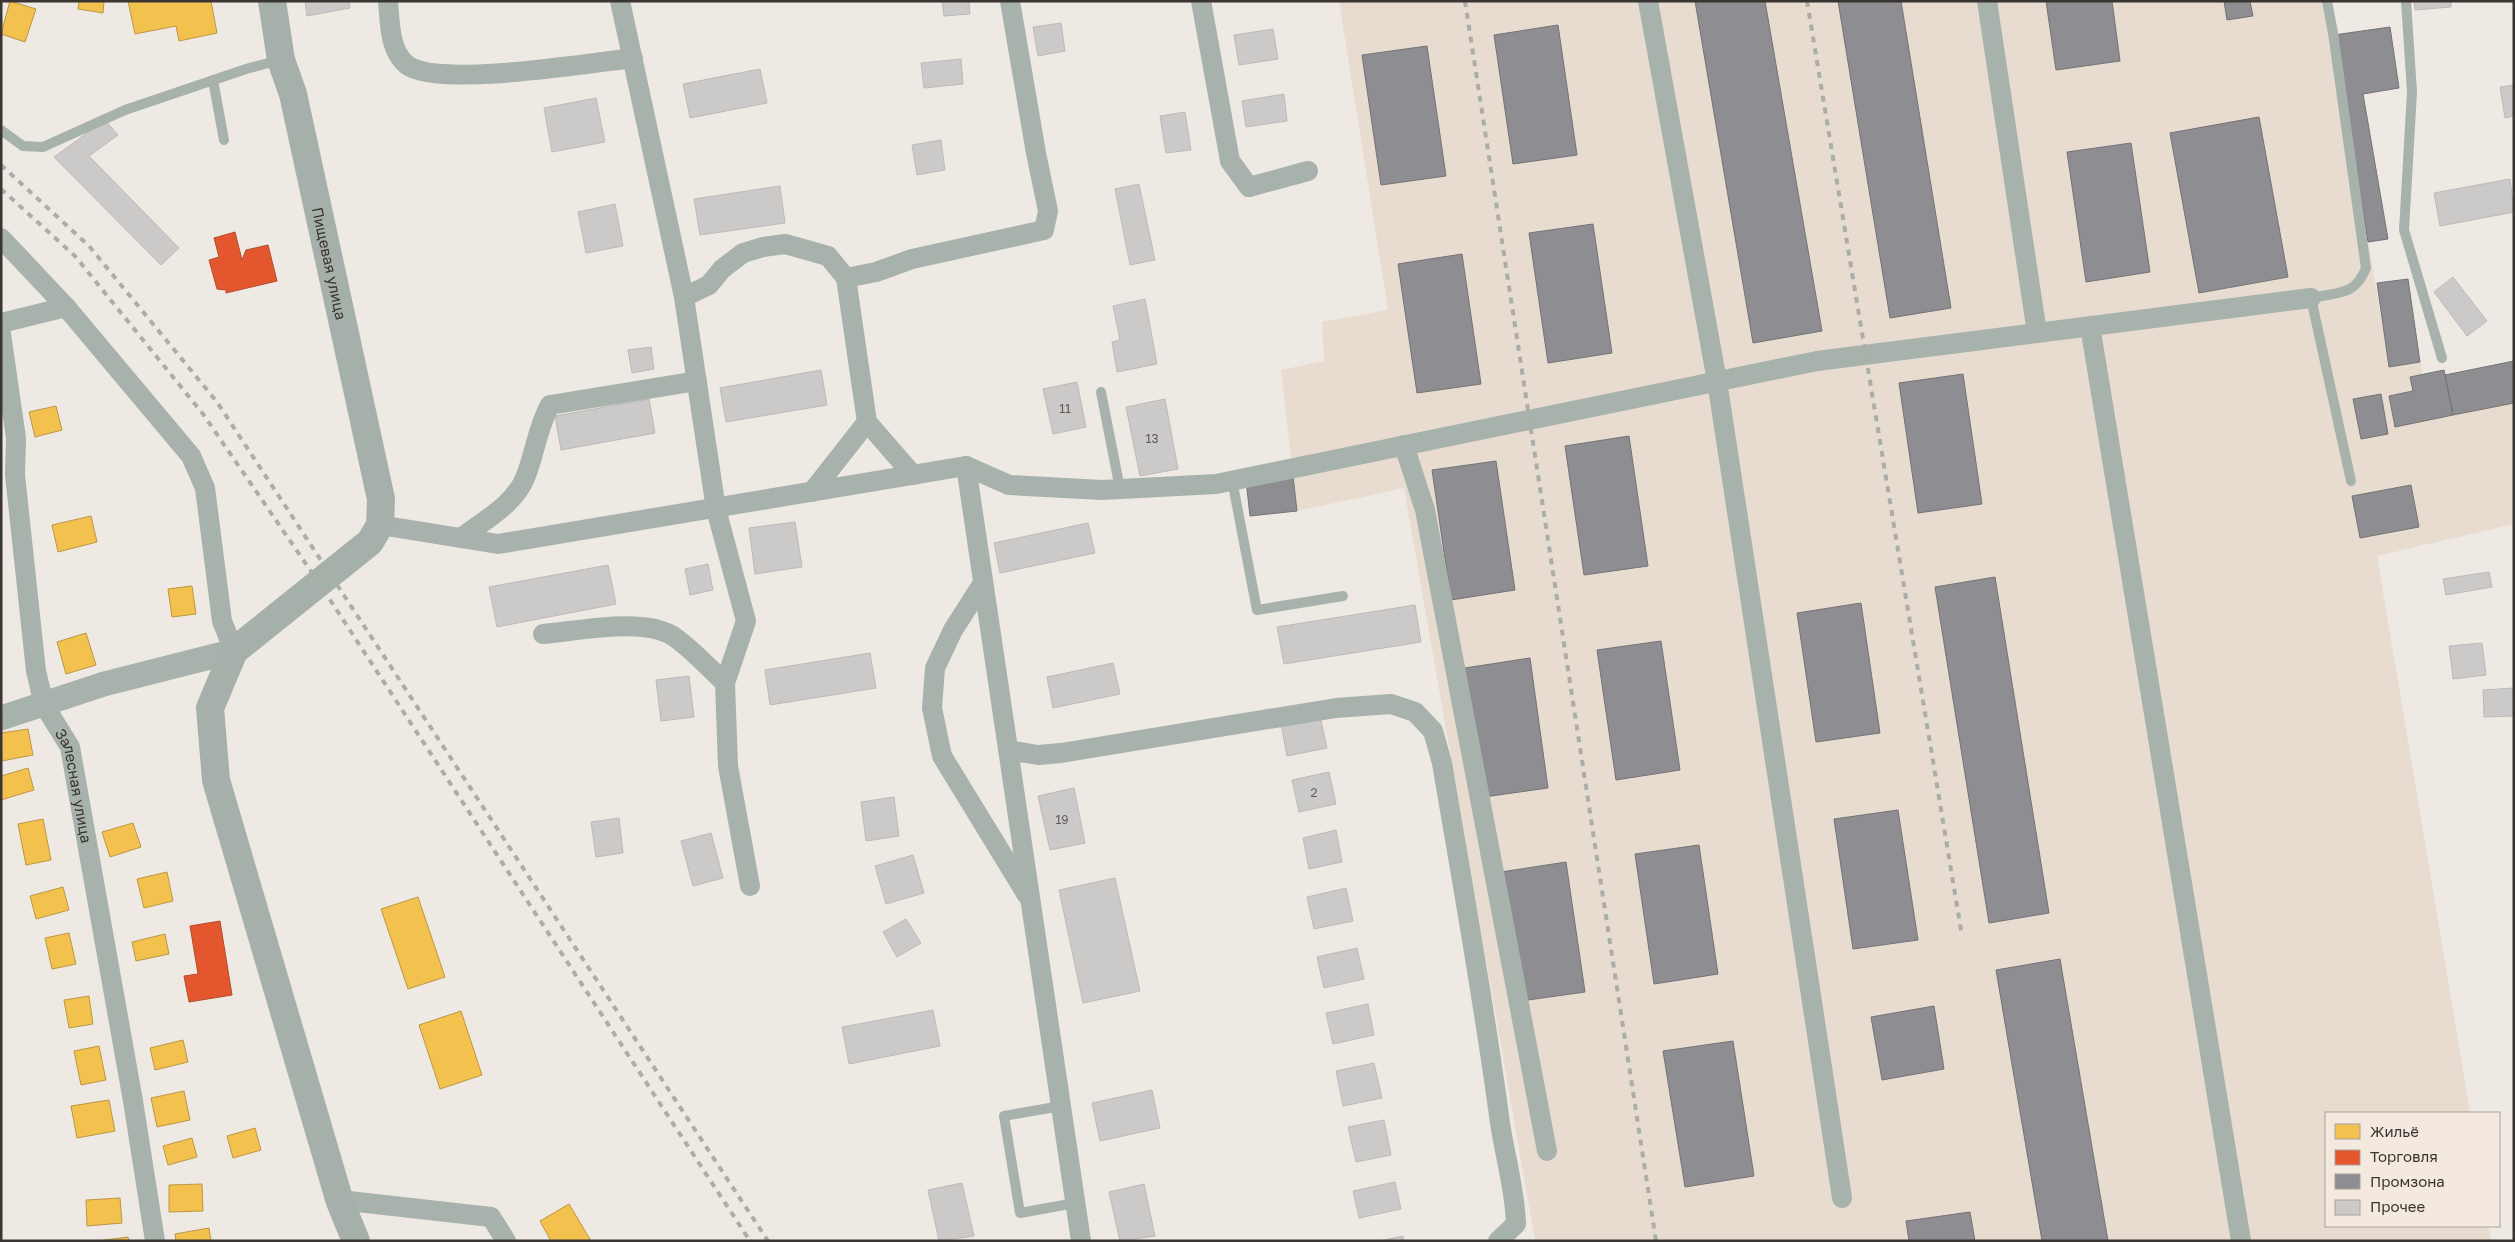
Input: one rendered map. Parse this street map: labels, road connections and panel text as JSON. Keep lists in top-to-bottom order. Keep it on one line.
{"streets":{"main road":["Пищевая улица"],"street":["Залесная улица"]},"house_numbers":["11","13","2","19"],"legend":["Жильё","Торговля","Промзона","Прочее"]}
